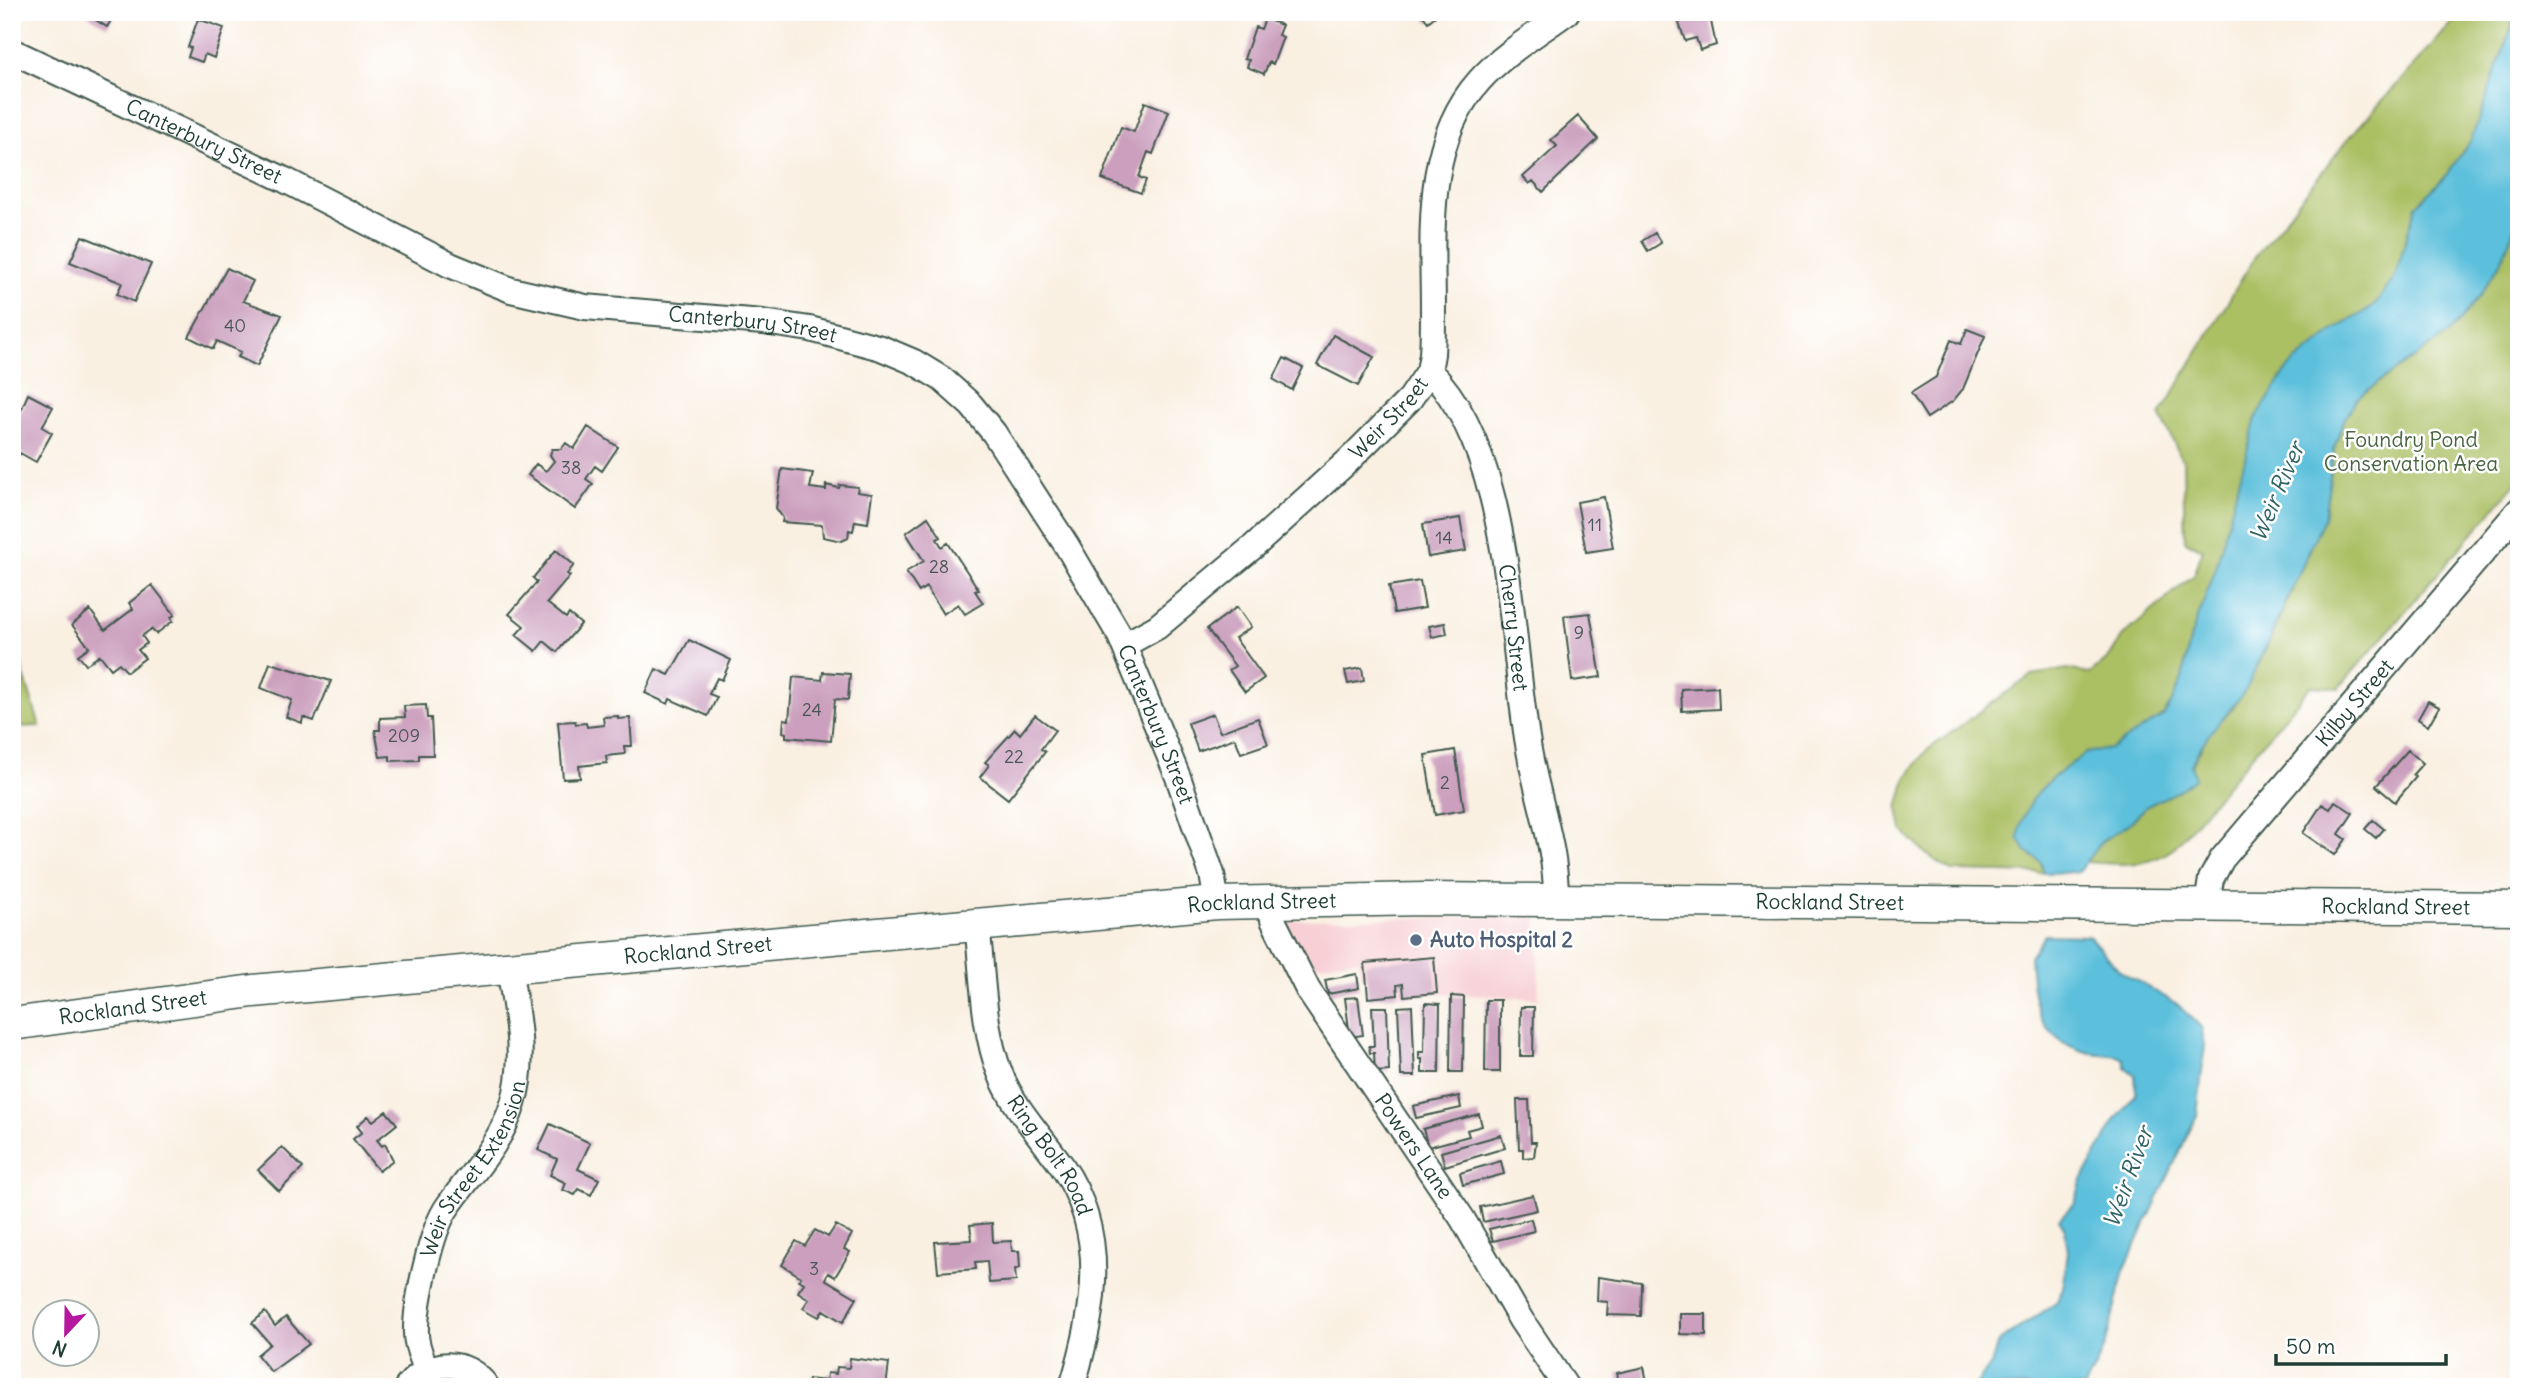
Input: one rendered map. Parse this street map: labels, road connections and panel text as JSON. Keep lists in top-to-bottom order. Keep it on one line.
{"streets":{"main road":["Rockland Street"],"street":["Canterbury Street","Weir Street","Cherry Street","Kilby Street","Powers Lane","Ring Bolt Road","Weir Street Extension"]},"crossings":[["Canterbury Street","Weir Street"],["Canterbury Street","Rockland Street"],["Weir Street","Cherry Street"],["Cherry Street","Rockland Street"],["Kilby Street","Rockland Street"],["Rockland Street","Powers Lane"],["Rockland Street","Ring Bolt Road"],["Rockland Street","Weir Street Extension"]],"water":["Weir River"],"parks":["Foundry Pond Conservation Area"],"places":["Auto Hospital 2"],"house_numbers":["40","38","11","14","28","9","24","209","22","2","3"],"scale_bar":"50 m","north":"bottom"}
